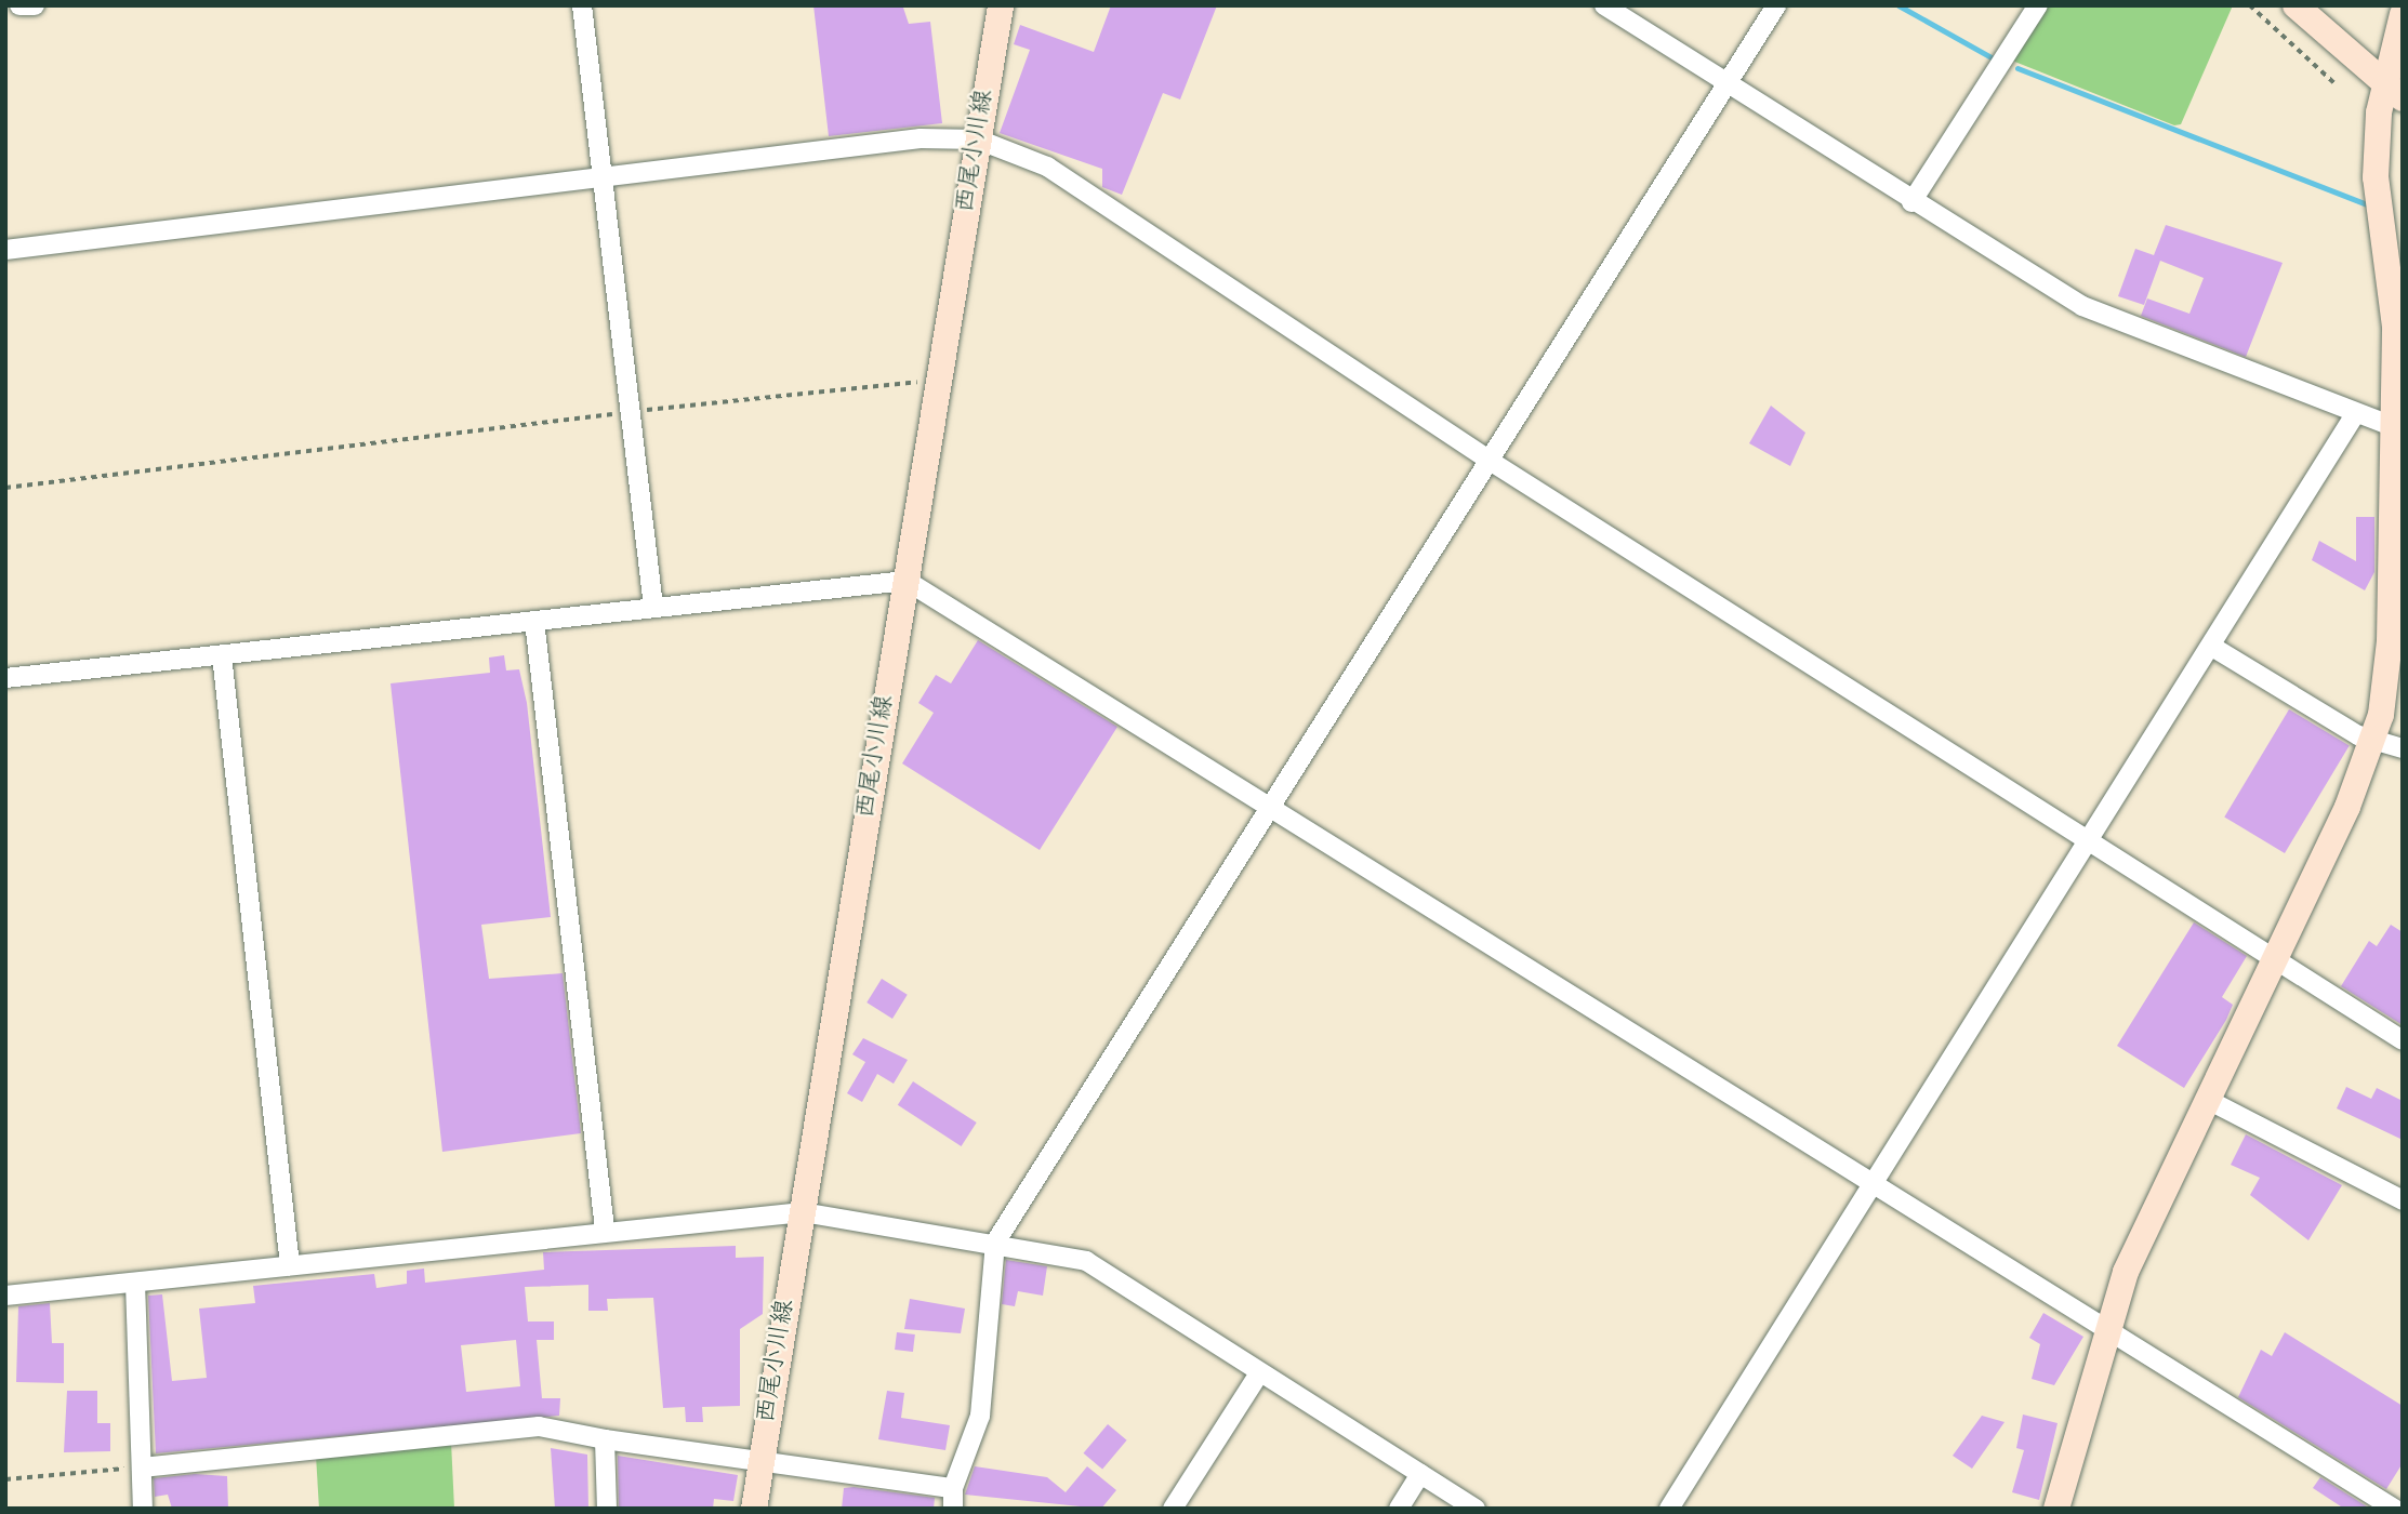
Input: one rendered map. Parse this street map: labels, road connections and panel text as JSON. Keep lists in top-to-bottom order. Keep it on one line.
{"streets":{"main road":["西尾小川線"]}}
